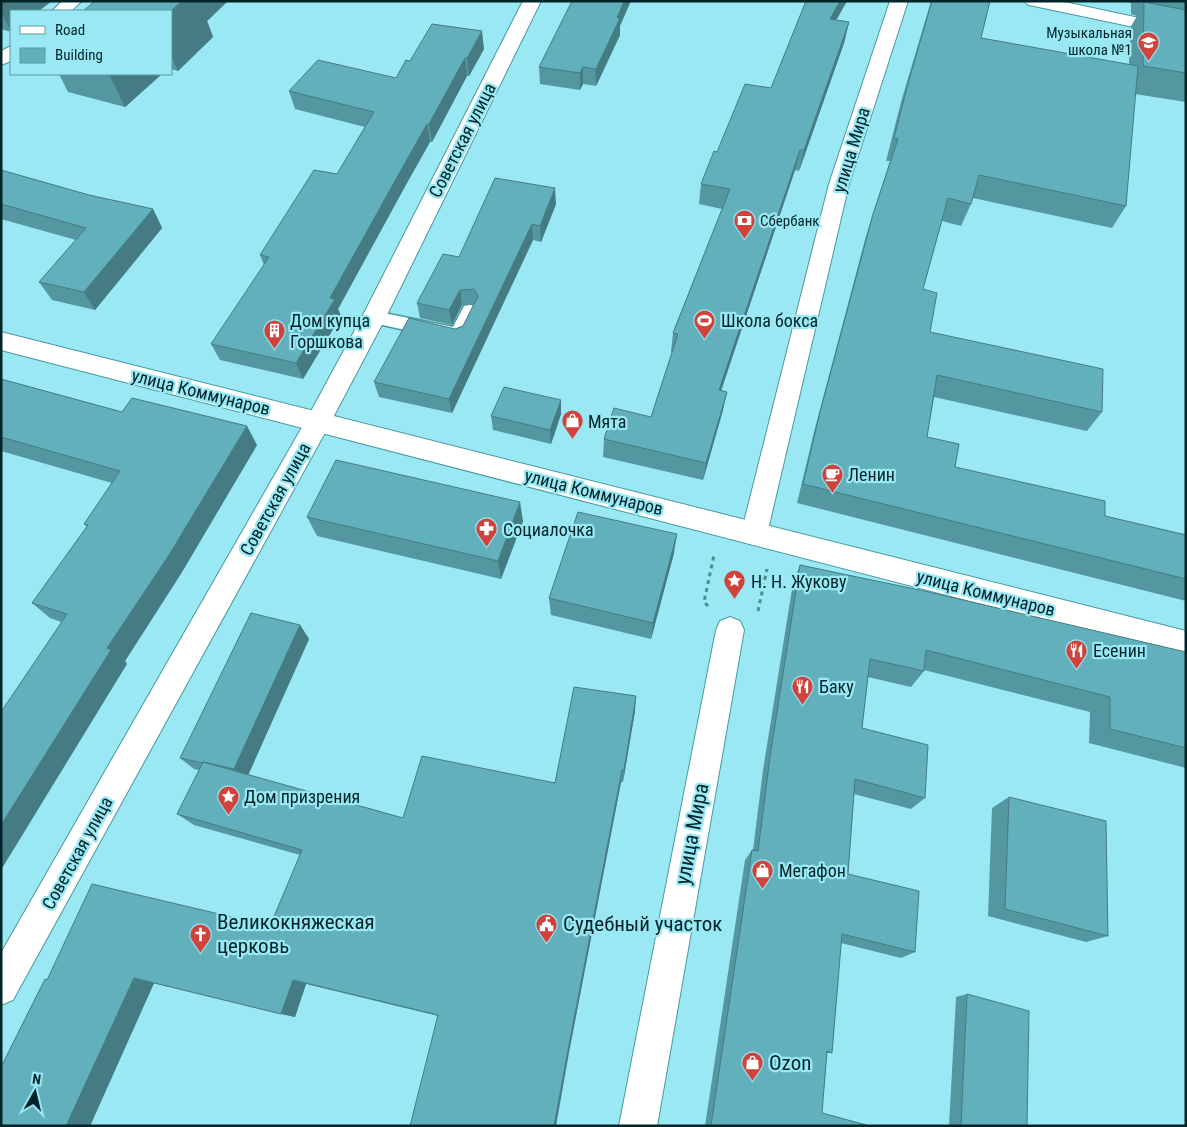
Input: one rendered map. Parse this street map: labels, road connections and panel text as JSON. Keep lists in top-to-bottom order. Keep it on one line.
{"streets":{"street":["Советская улица","улица Мира","улица Коммунаров"]},"crossings":[["Советская улица","улица Коммунаров"],["улица Мира","улица Коммунаров"]],"places":{"school or university":["Музыкальная школа №1"],"bank":["Сбербанк"],"sports":["Школа бокса"],"building":["Дом купца Горшкова"],"shop":["Мята","Мегафон","Ozon"],"cafe":["Ленин"],"pharmacy":["Социалочка"],"place":["Н. Н. Жукову","Дом призрения"],"restaurant":["Есенин","Баку"],"public building":["Судебный участок"],"church":["Великокняжеская церковь"]},"legend":["Road","Building"],"north":"top"}
